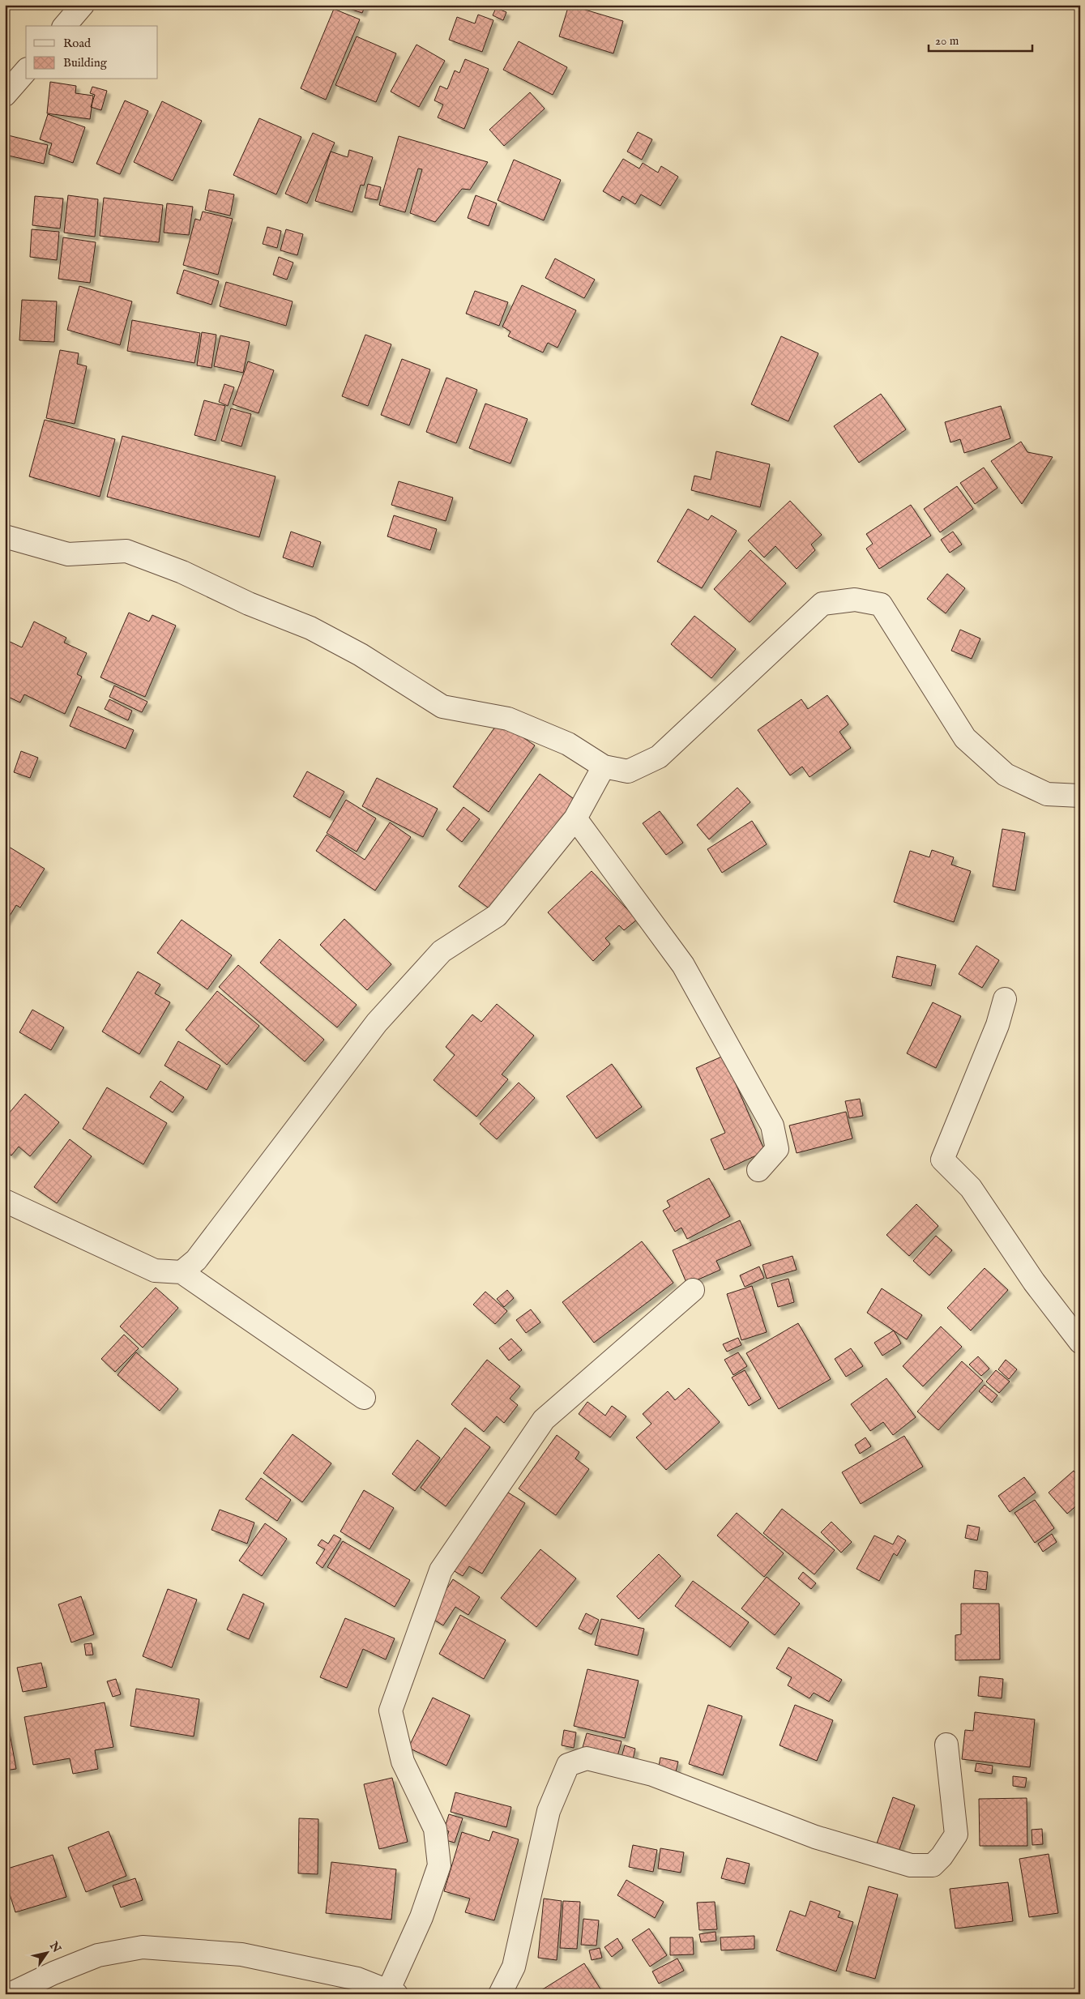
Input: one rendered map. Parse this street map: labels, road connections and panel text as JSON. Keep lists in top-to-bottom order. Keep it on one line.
{"legend":["Road","Building"],"scale_bar":"20 m","north":"top right"}
